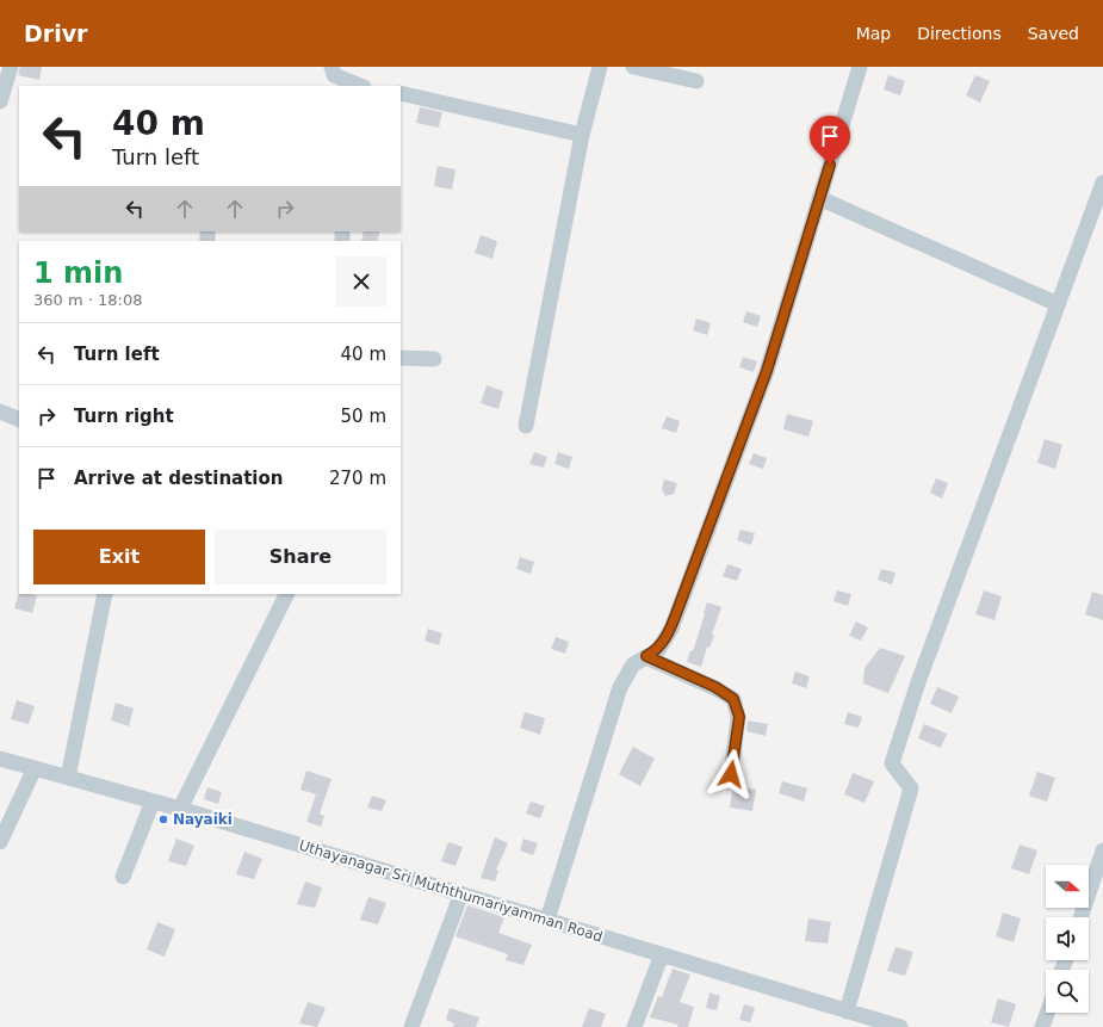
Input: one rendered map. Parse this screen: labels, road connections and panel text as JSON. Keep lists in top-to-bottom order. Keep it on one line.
{"streets":{"street":["Uthayanagar Sri Muththumariyamman Road"]},"places":["Nayaiki"],"north":"right","page":{"header":"Drivr","nav":["Map","Directions","Saved"],"turn":["40 m","Turn left"],"heading":["1 min","360 m · 18:08"],"list":[{"name":"Turn left","value":"40 m"},{"name":"Turn right","value":"50 m"},{"name":"Arrive at destination","value":"270 m"}],"buttons":["Exit","Share"]}}
